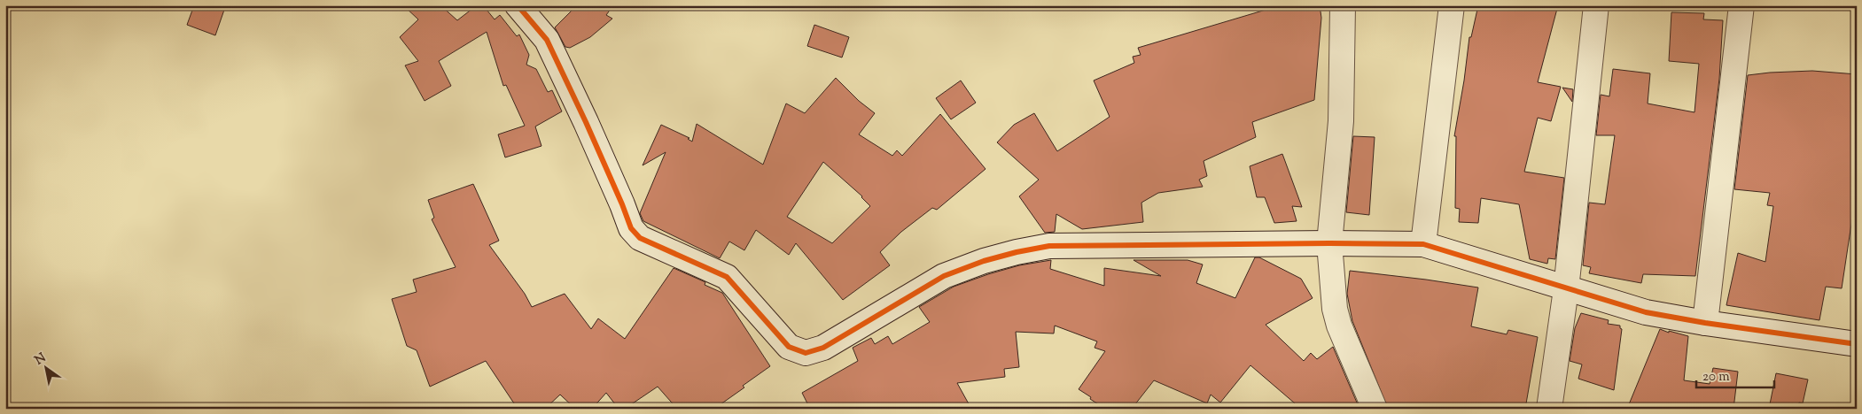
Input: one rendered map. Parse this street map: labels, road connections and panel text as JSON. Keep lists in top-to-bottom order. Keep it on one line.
{"scale_bar":"20 m","north":"top left"}
